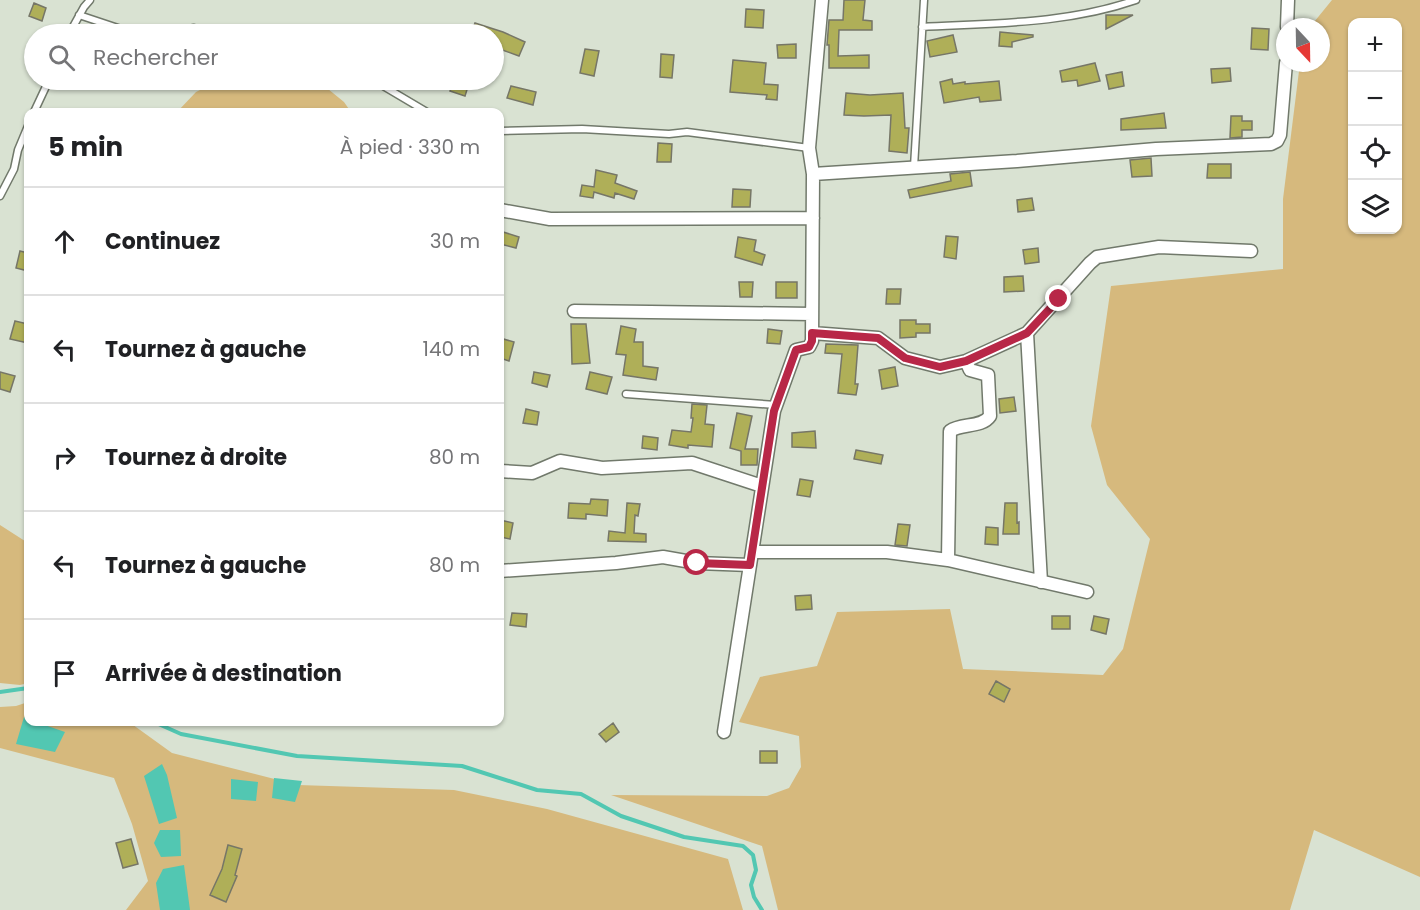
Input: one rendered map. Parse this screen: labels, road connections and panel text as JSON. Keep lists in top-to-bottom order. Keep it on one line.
{"north":"bottom","page":{"map_buttons":["+","−"],"search":"Rechercher","heading":["5 min","À pied · 330 m"],"list":[["Continuez","30 m"],["Tournez à gauche","140 m"],["Tournez à droite","80 m"],["Tournez à gauche","80 m"],"Arrivée à destination"]}}
